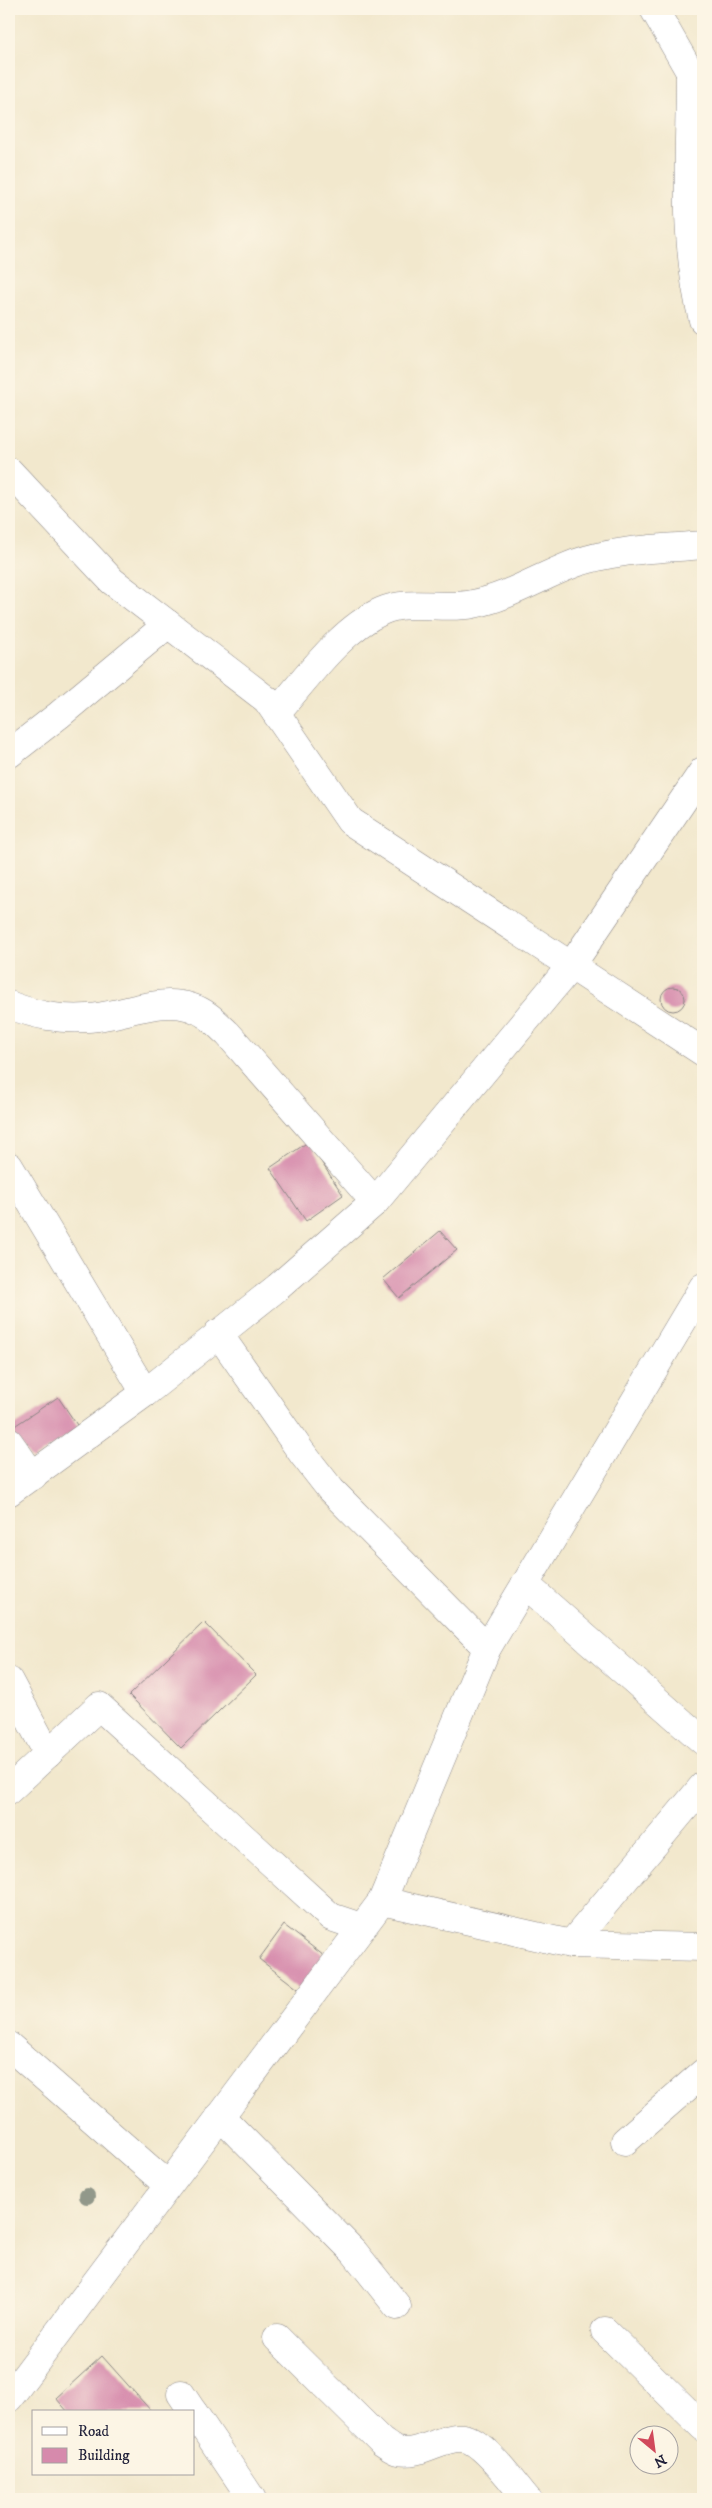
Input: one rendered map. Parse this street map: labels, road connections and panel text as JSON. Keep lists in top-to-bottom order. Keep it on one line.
{"legend":["Road","Building"],"north":"bottom right"}
